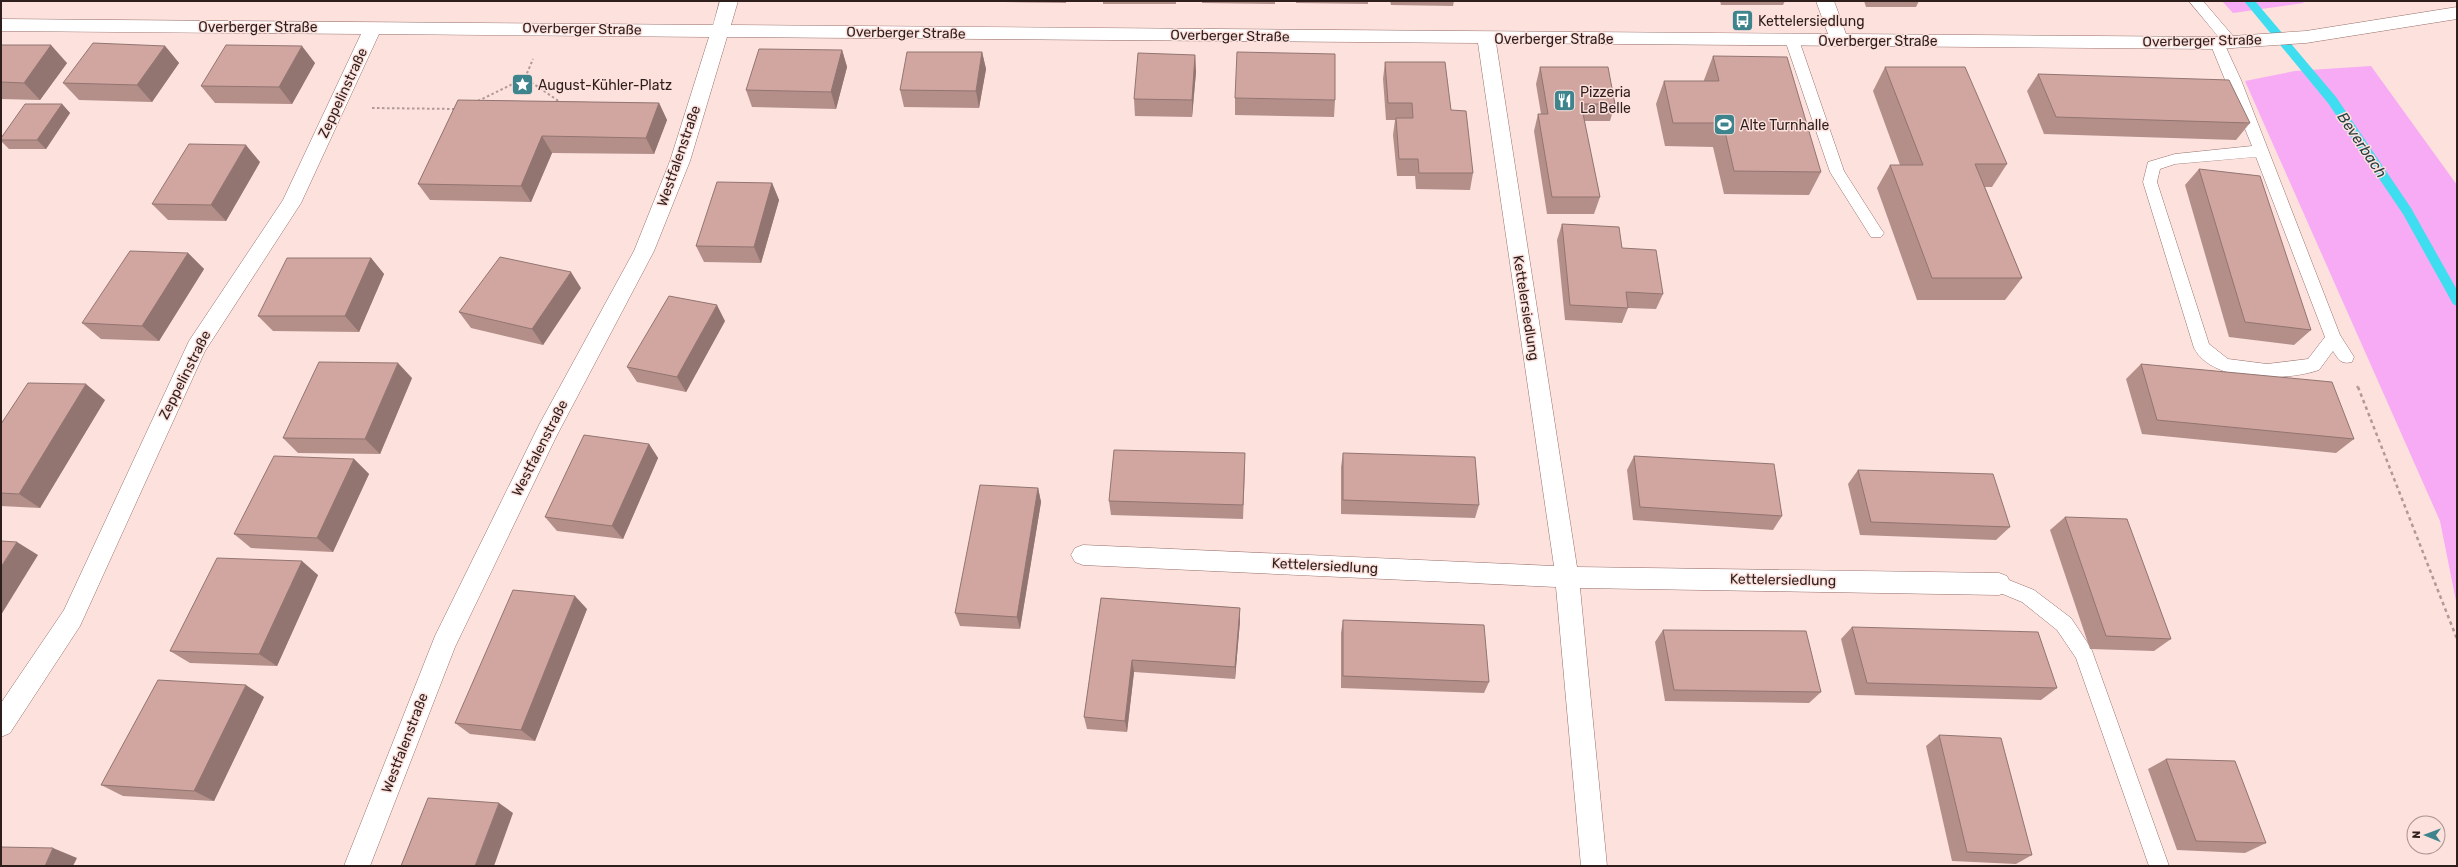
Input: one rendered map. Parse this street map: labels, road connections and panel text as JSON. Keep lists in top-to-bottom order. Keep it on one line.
{"streets":{"street":["Overberger Straße","Zeppelinstraße","Westfalenstraße","Kettelersiedlung"]},"crossings":[["Overberger Straße","Zeppelinstraße"],["Overberger Straße","Westfalenstraße"],["Overberger Straße","Kettelersiedlung"]],"water":["Beverbach"],"places":{"bus stop":["Kettelersiedlung"],"place":["August-Kühler-Platz"],"restaurant":["Pizzeria La Belle"],"sports":["Alte Turnhalle"]},"north":"left"}
